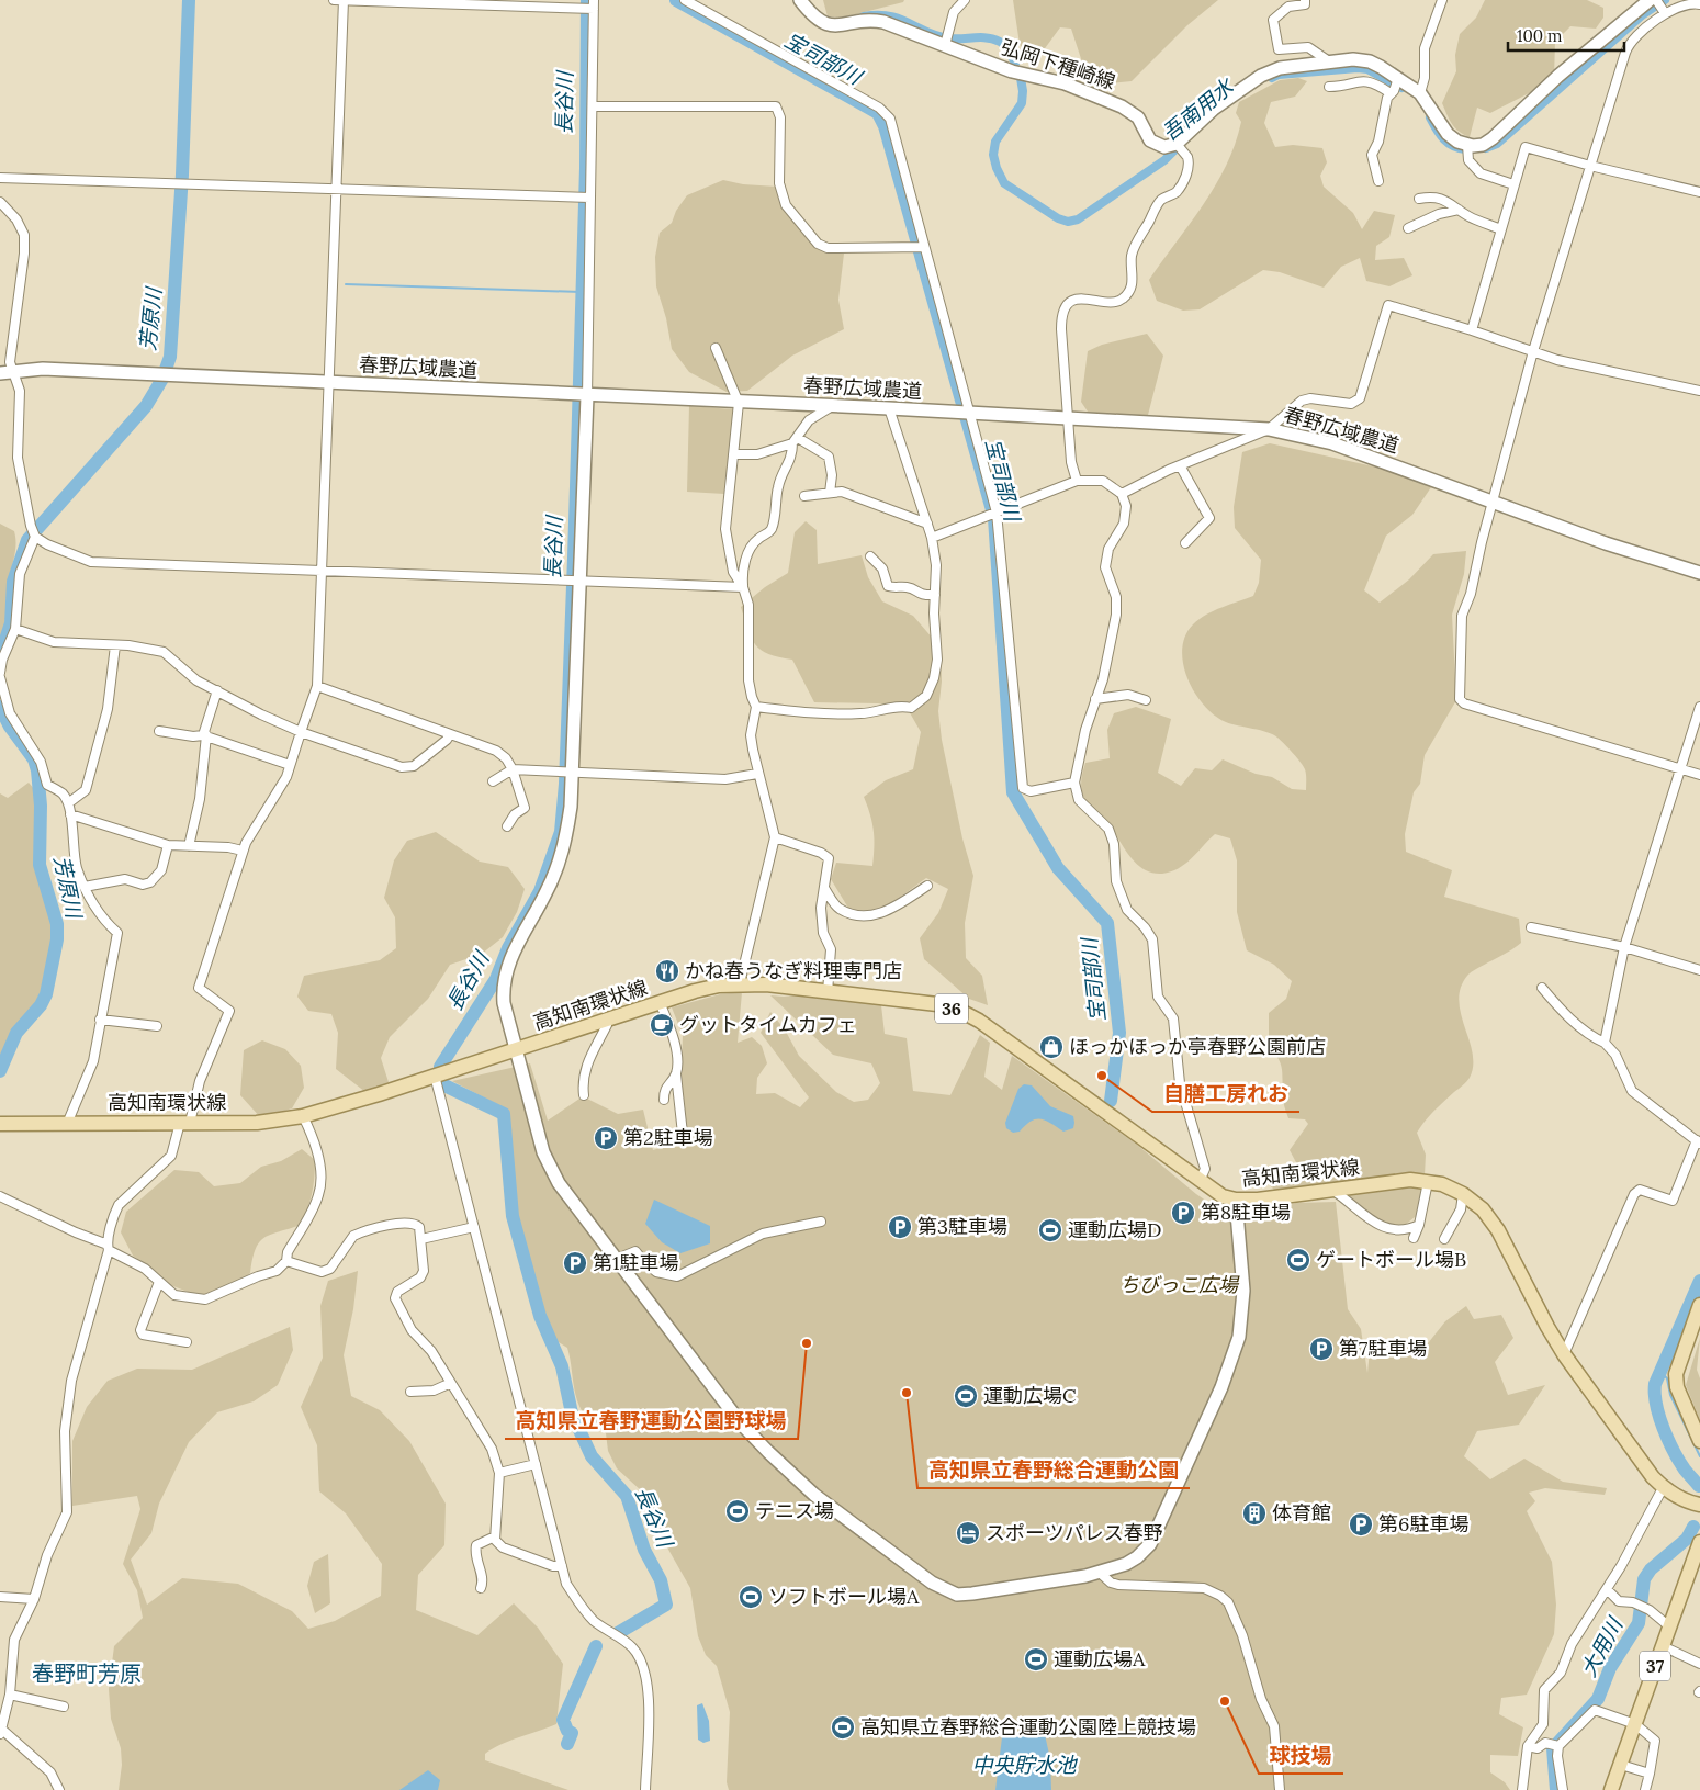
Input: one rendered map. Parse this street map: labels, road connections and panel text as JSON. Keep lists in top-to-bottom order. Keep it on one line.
{"streets":{"main road":["高知南環状線","36","37"],"street":["弘岡下種崎線","春野広域農道"]},"districts":["春野町芳原"],"water":["宝司部川","長谷川","吾南用水","芳原川","大用川","中央貯水池"],"parks":["ちびっこ広場"],"places":{"restaurant":["かね春うなぎ料理専門店"],"cafe":["グットタイムカフェ"],"shop":["ほっかほっか亭春野公園前店"],"other":["自膳工房れお","高知県立春野運動公園野球場","高知県立春野総合運動公園","球技場"],"parking":["第2駐車場","第8駐車場","第3駐車場","第1駐車場","第7駐車場","第6駐車場"],"sports":["運動広場D","ゲートボール場B","運動広場C","テニス場","ソフトボール場A","運動広場A","高知県立春野総合運動公園陸上競技場"],"building":["体育館"],"hotel":["スポーツパレス春野"]},"scale_bar":"100 m"}
